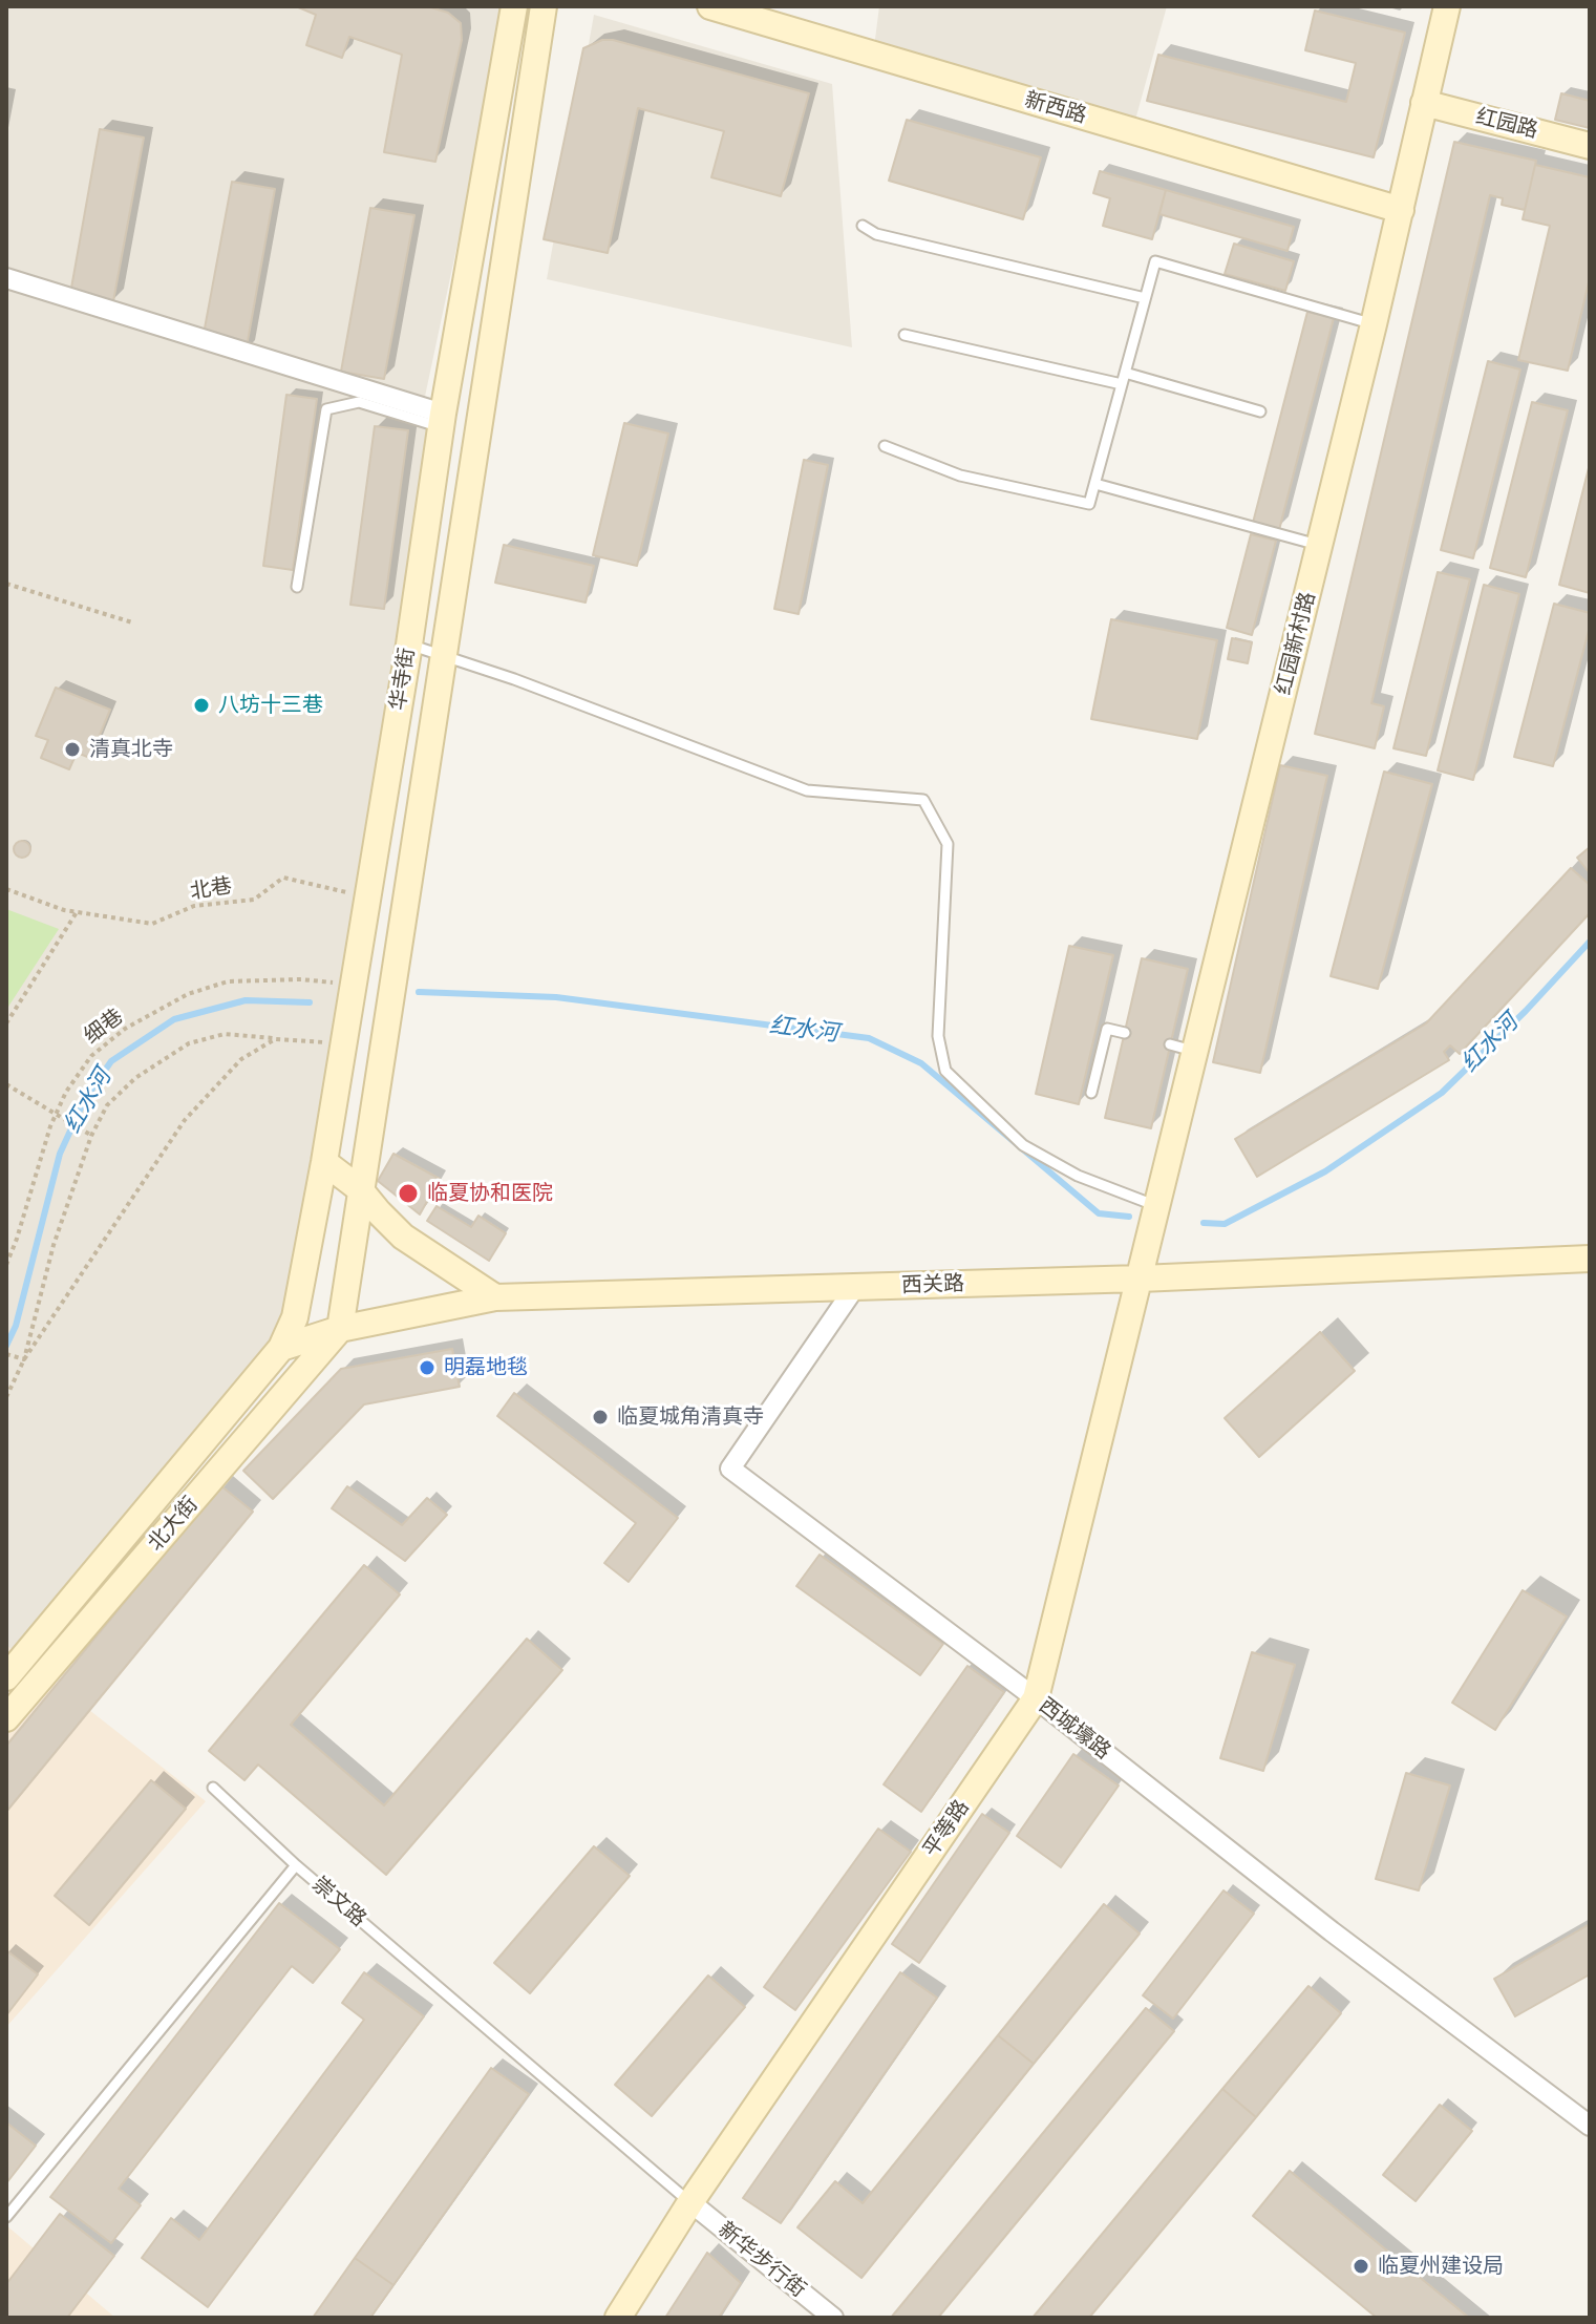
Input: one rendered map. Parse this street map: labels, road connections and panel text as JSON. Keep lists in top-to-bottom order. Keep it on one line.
{"streets":{"main road":["新西路","红园路","红园新村路","华寺街","西关路","北大街","平等路"],"street":["西城壕路","新华步行街"],"lane":["崇文路"],"path":["北巷","细巷"]},"crossings":[["新西路","红园新村路"],["红园路","红园新村路"],["红园新村路","西关路"],["红园新村路","平等路"],["华寺街","北巷"],["华寺街","细巷"],["华寺街","西关路"],["华寺街","北大街"],["西关路","北大街"],["西关路","西城壕路"],["西关路","平等路"],["西城壕路","平等路"],["平等路","崇文路"],["平等路","新华步行街"],["崇文路","新华步行街"]],"water":["红水河"],"places":["八坊十三巷","清真北寺","临夏协和医院","明磊地毯","临夏城角清真寺","临夏州建设局"]}
